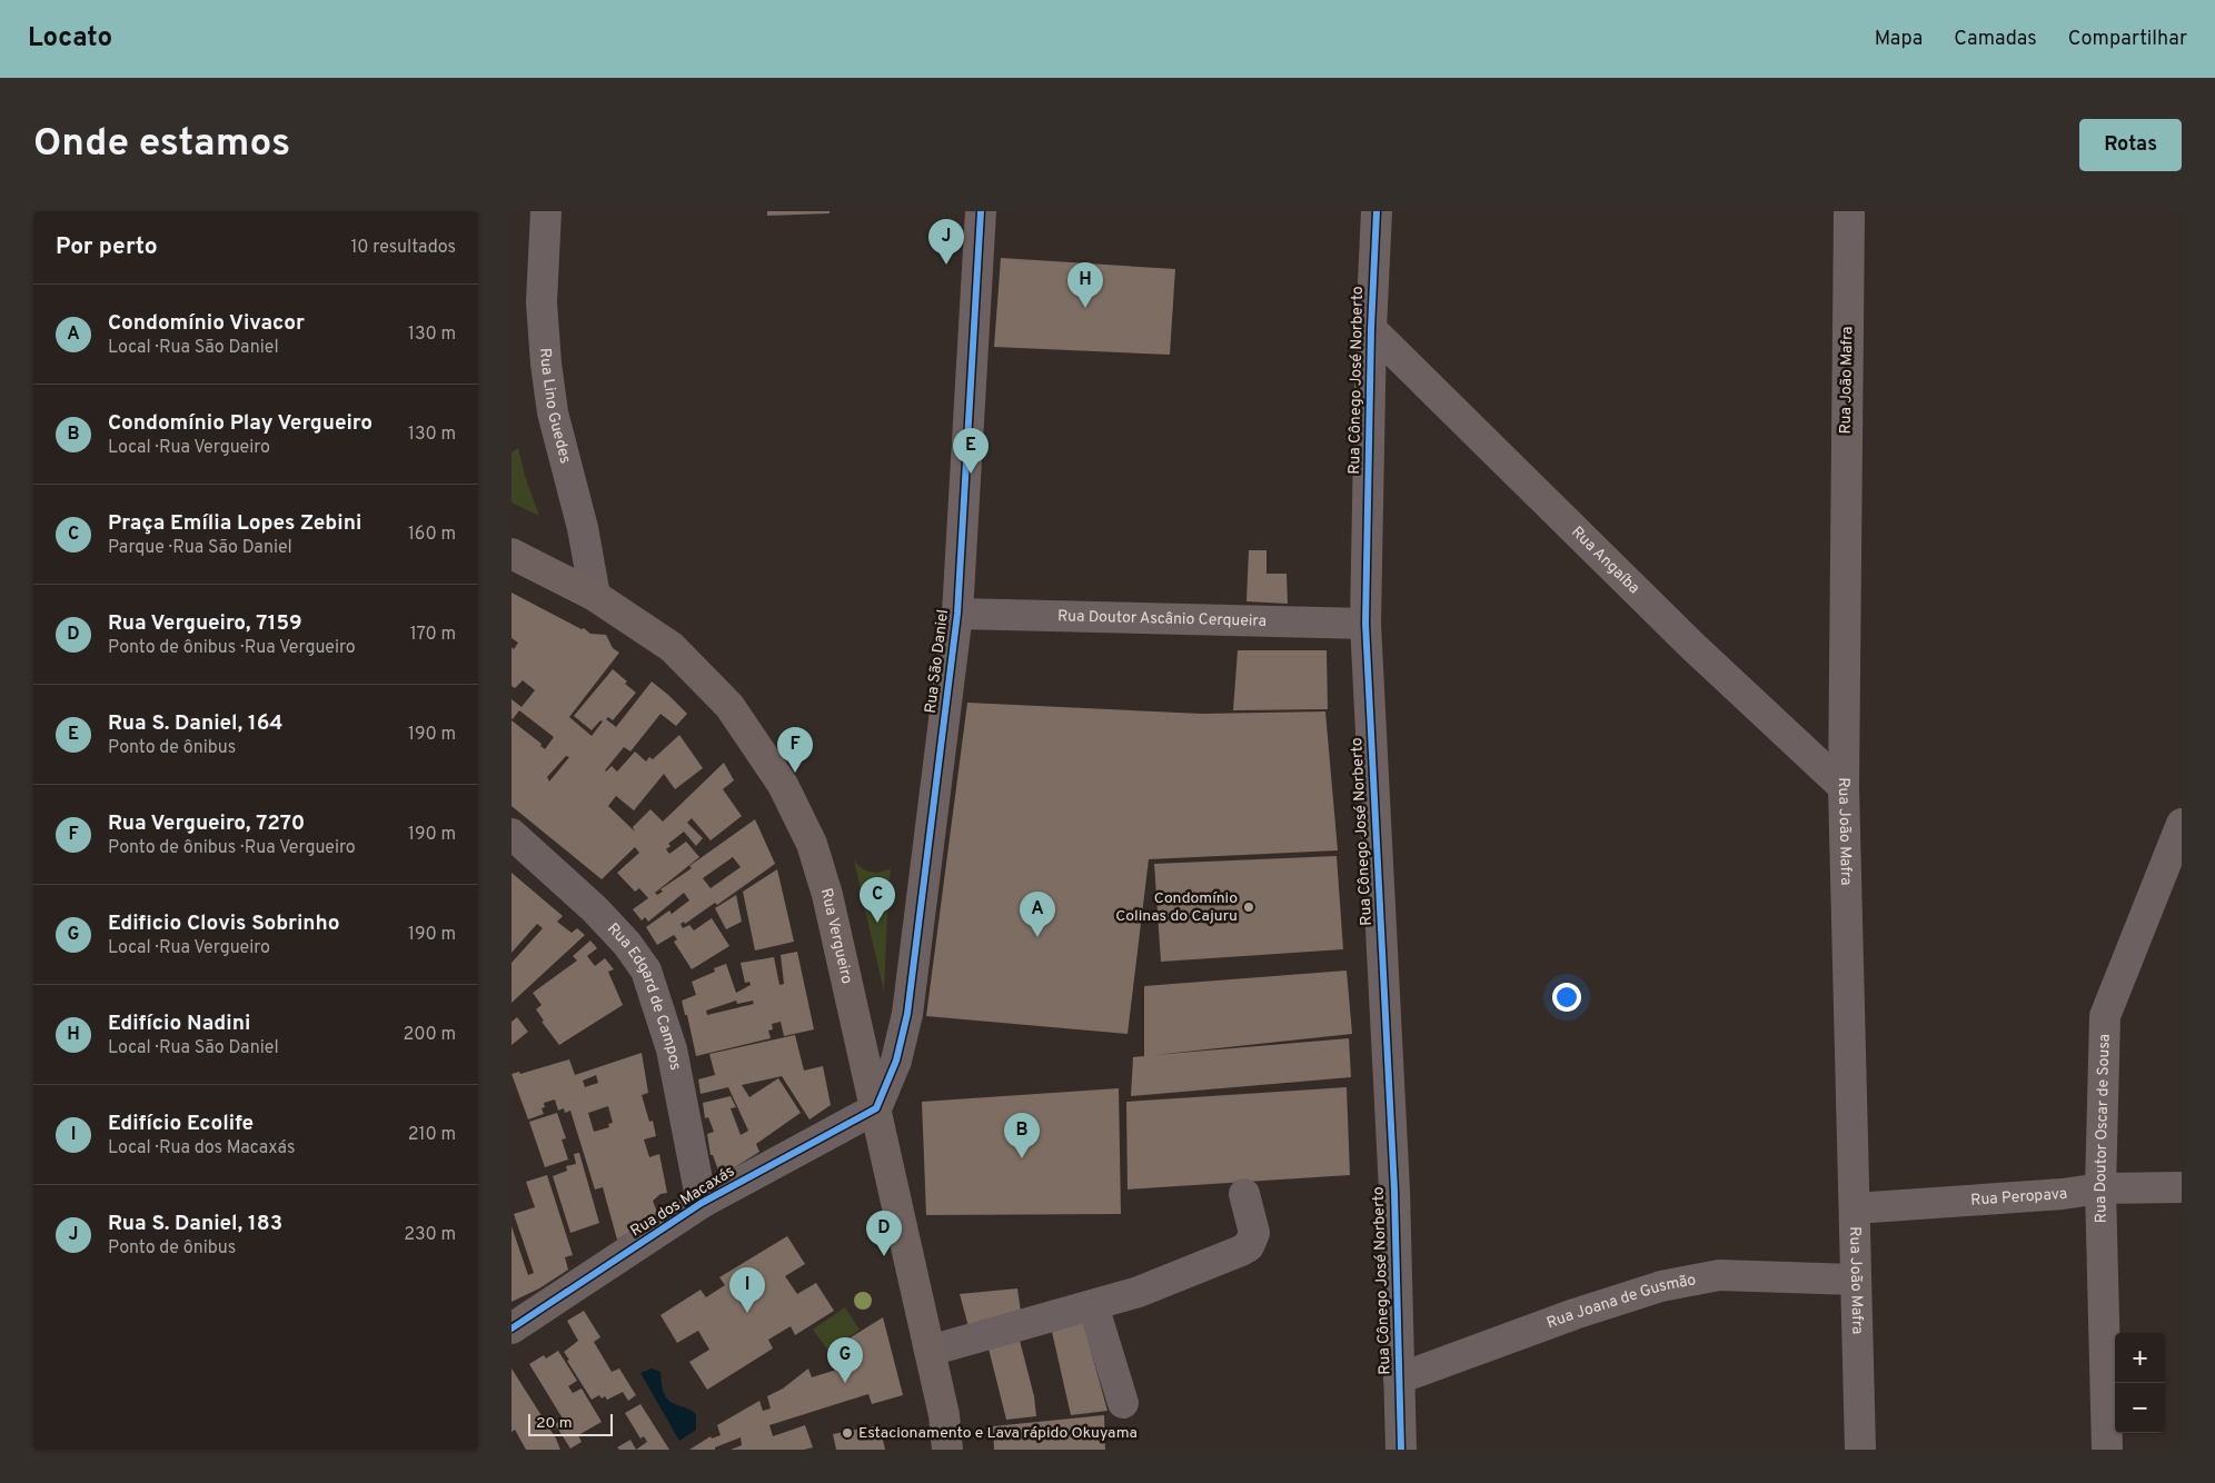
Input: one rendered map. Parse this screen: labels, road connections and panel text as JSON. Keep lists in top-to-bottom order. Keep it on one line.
{"streets":{"main road":["Rua Vergueiro"],"street":["Rua Cônego José Norberto","Rua João Mafra","Rua Lino Guedes","Rua Angaíba","Rua Doutor Ascânio Cerqueira","Rua São Daniel","Rua Edgard de Campos","Rua Doutor Oscar de Sousa","Rua Peropava","Rua dos Macaxás","Rua Joana de Gusmão"]},"crossings":[["Rua Cônego José Norberto","Rua Angaíba"],["Rua Cônego José Norberto","Rua Doutor Ascânio Cerqueira"],["Rua Cônego José Norberto","Rua Joana de Gusmão"],["Rua João Mafra","Rua Angaíba"],["Rua João Mafra","Rua Peropava"],["Rua João Mafra","Rua Joana de Gusmão"],["Rua Lino Guedes","Rua Vergueiro"],["Rua Doutor Ascânio Cerqueira","Rua São Daniel"],["Rua São Daniel","Rua Vergueiro"],["Rua São Daniel","Rua dos Macaxás"],["Rua Vergueiro","Rua dos Macaxás"],["Rua Edgard de Campos","Rua dos Macaxás"],["Rua Doutor Oscar de Sousa","Rua Peropava"]],"places":["Condomínio Colinas do Cajuru","Estacionamento e Lava rápido Okuyama"],"scale_bar":"20 m","page":{"header":"Locato","nav":["Mapa","Camadas","Compartilhar"],"buttons":"Rotas","title":"Onde estamos","heading":["Por perto","10 resultados"],"pins":["J","H","E","F","C","A","B","D","I","G"],"list":[{"mark":"A","name":"Condomínio Vivacor","note":"Local · Rua São Daniel","value":"130 m"},{"mark":"B","name":"Condomínio Play Vergueiro","note":"Local · Rua Vergueiro","value":"130 m"},{"mark":"C","name":"Praça Emília Lopes Zebini","note":"Parque · Rua São Daniel","value":"160 m"},{"mark":"D","name":"Rua Vergueiro, 7159","note":"Ponto de ônibus · Rua Vergueiro","value":"170 m"},{"mark":"E","name":"Rua S. Daniel, 164","note":"Ponto de ônibus","value":"190 m"},{"mark":"F","name":"Rua Vergueiro, 7270","note":"Ponto de ônibus · Rua Vergueiro","value":"190 m"},{"mark":"G","name":"Edificio Clovis Sobrinho","note":"Local · Rua Vergueiro","value":"190 m"},{"mark":"H","name":"Edifício Nadini","note":"Local · Rua São Daniel","value":"200 m"},{"mark":"I","name":"Edifício Ecolife","note":"Local · Rua dos Macaxás","value":"210 m"},{"mark":"J","name":"Rua S. Daniel, 183","note":"Ponto de ônibus","value":"230 m"}],"map_buttons":["+","−"],"scale":"20 m"}}
